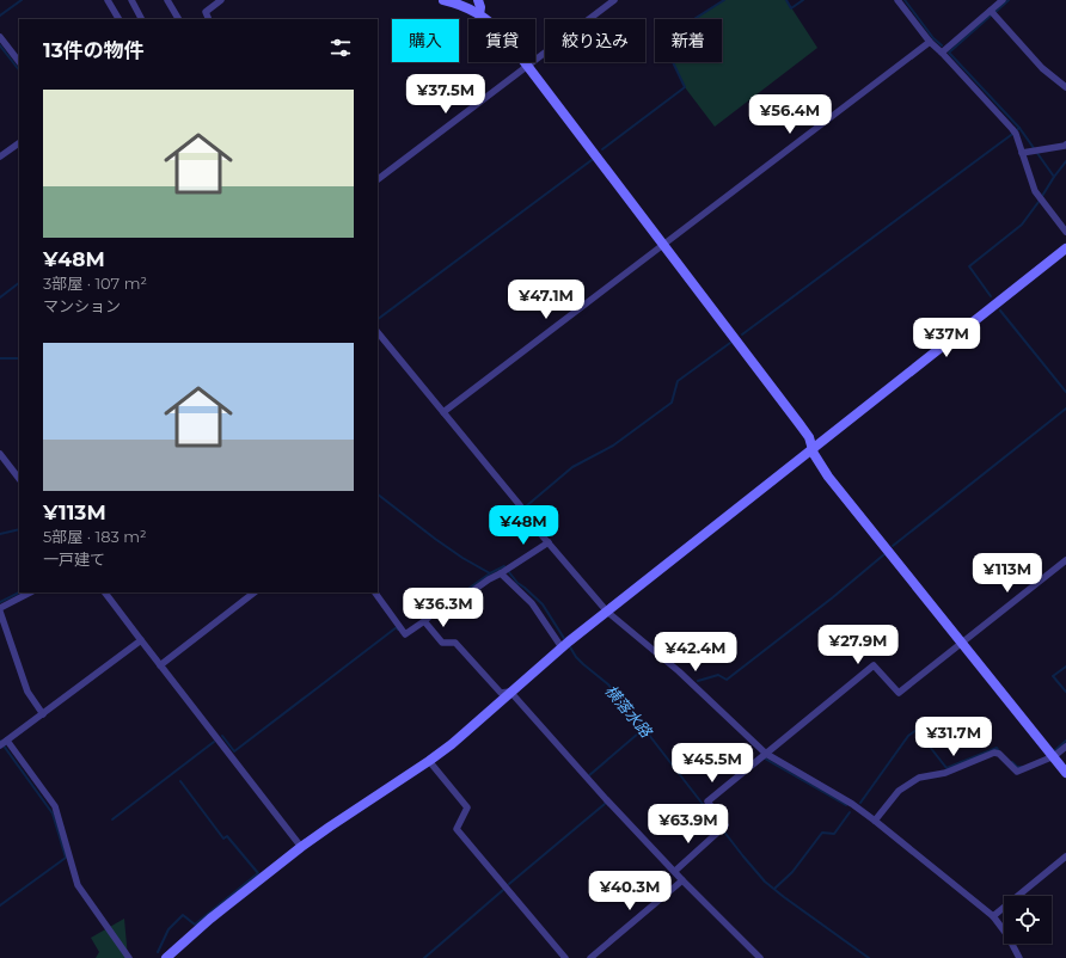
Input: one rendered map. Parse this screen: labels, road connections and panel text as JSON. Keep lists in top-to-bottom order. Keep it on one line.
{"water":["横落水路"],"page":{"chip":["購入","賃貸","絞り込み","新着"],"heading":"13件の物件","price":["¥37.5M","¥56.4M","¥47.1M","¥37M","¥48M","¥113M","¥36.3M","¥27.9M","¥42.4M","¥31.7M","¥45.5M","¥63.9M","¥40.3M"],"list":[{"name":"¥48M","note":"3部屋 · 107 m² · マンション"},{"name":"¥113M","note":"5部屋 · 183 m² · 一戸建て"}]}}
